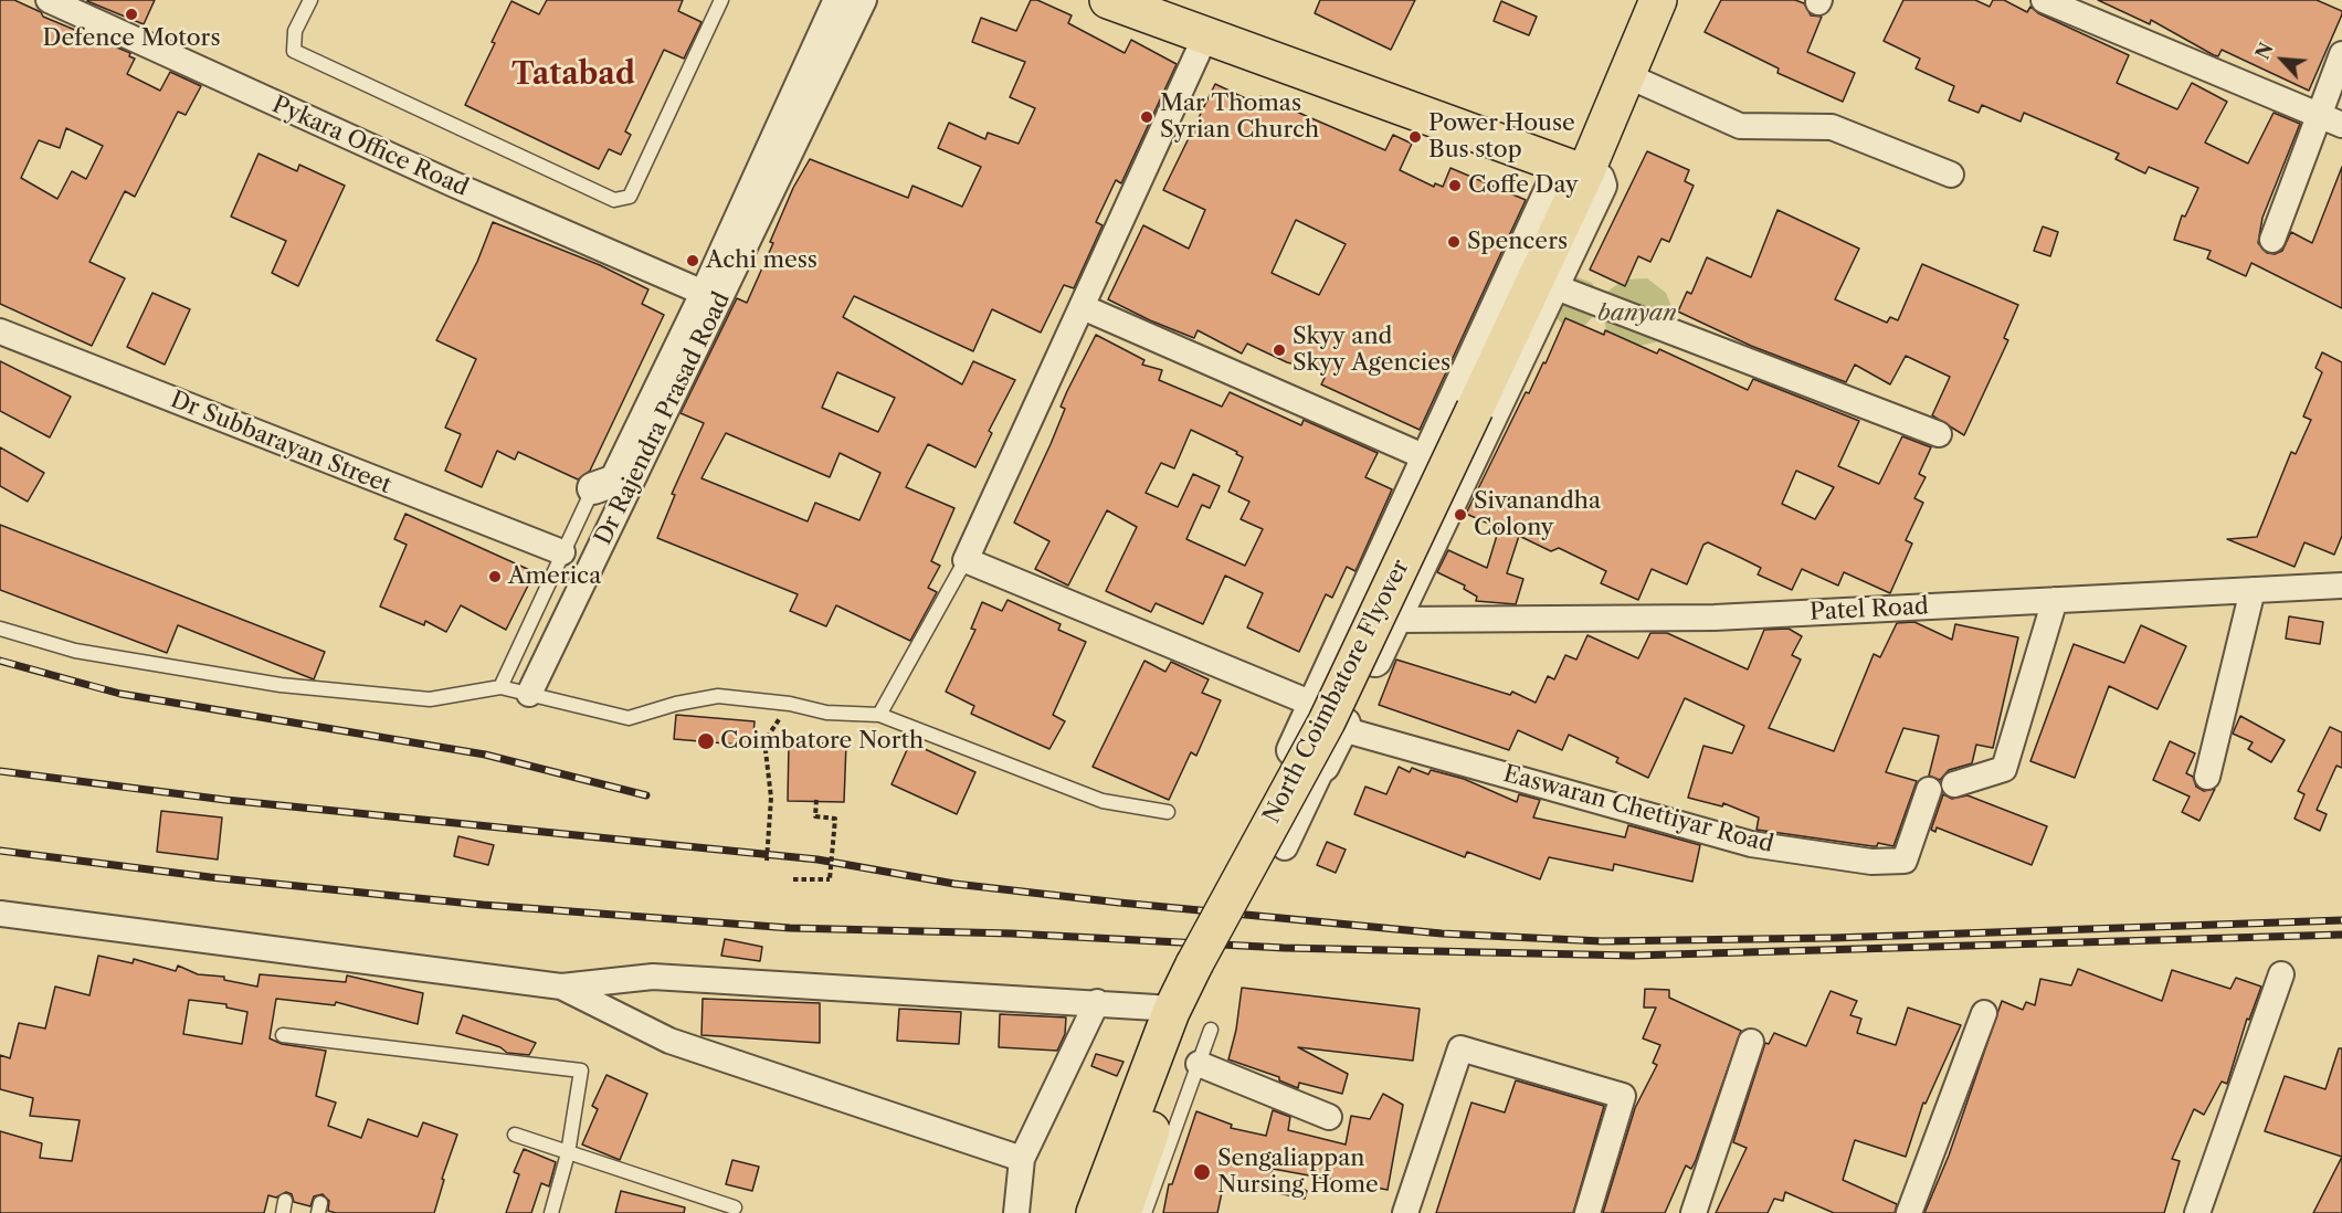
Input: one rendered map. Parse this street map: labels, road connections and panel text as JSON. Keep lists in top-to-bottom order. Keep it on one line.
{"streets":{"main road":["North Coimbatore Flyover"],"street":["Pykara Office Road","Dr Rajendra Prasad Road","Dr Subbarayan Street","Patel Road","Easwaran Chettiyar Road"]},"districts":["Tatabad"],"parks":["banyan"],"places":["Defence Motors","Mar Thomas Syrian Church","Power House Bus stop","Coffe Day","Spencers","Achi mess","Skyy and Skyy Agencies","Sivanandha Colony","America","Coimbatore North","Sengaliappan Nursing Home"],"north":"top left"}
